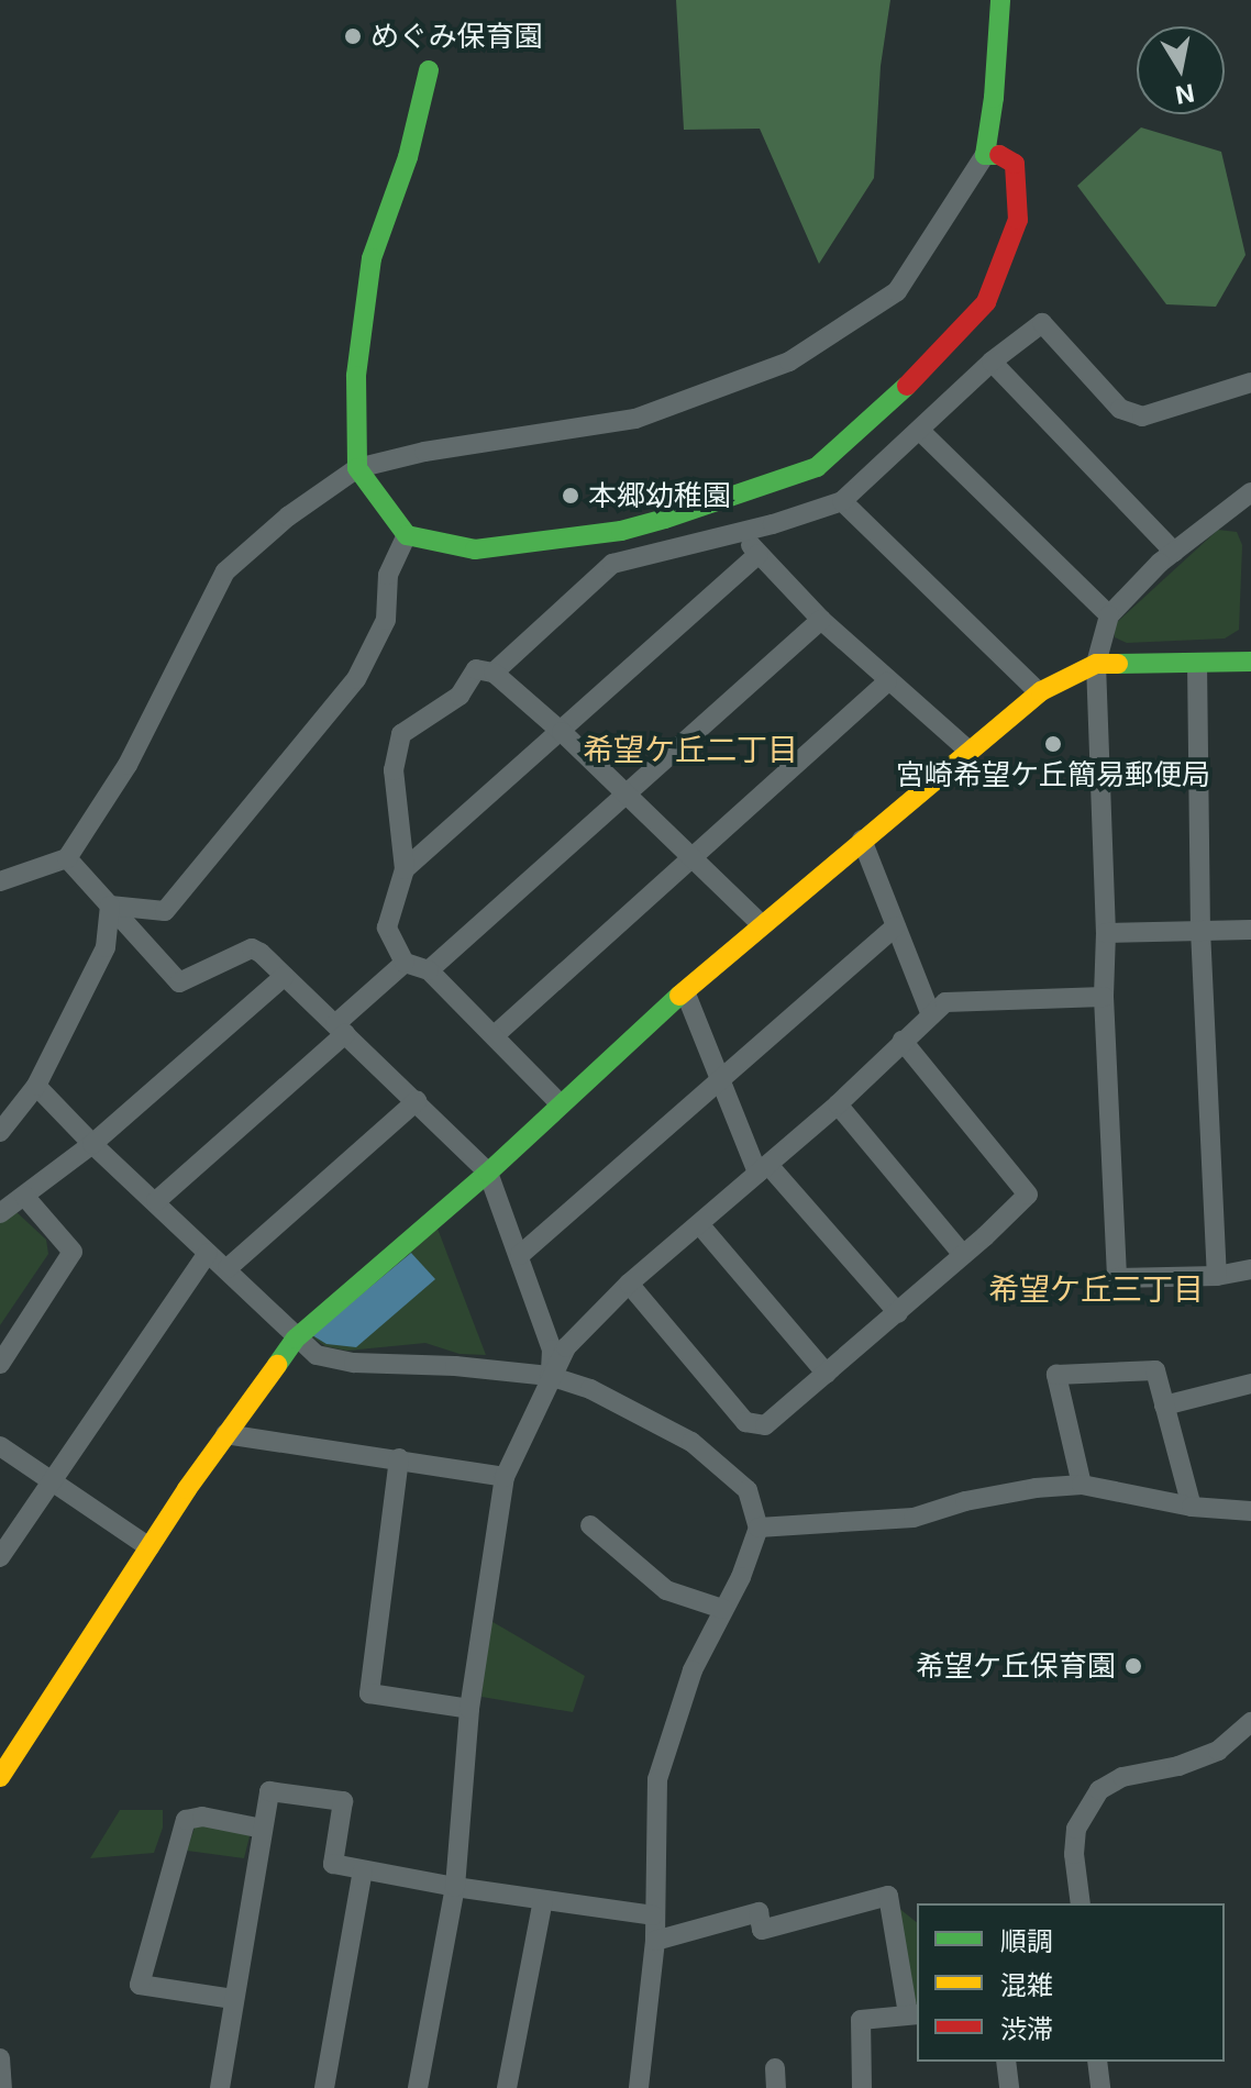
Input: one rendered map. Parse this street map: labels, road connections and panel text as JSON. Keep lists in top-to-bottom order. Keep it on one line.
{"districts":["希望ケ丘二丁目","希望ケ丘三丁目"],"places":["めぐみ保育園","本郷幼稚園","宮崎希望ケ丘簡易郵便局","希望ケ丘保育園"],"legend":["順調","混雑","渋滞"],"north":"bottom"}
